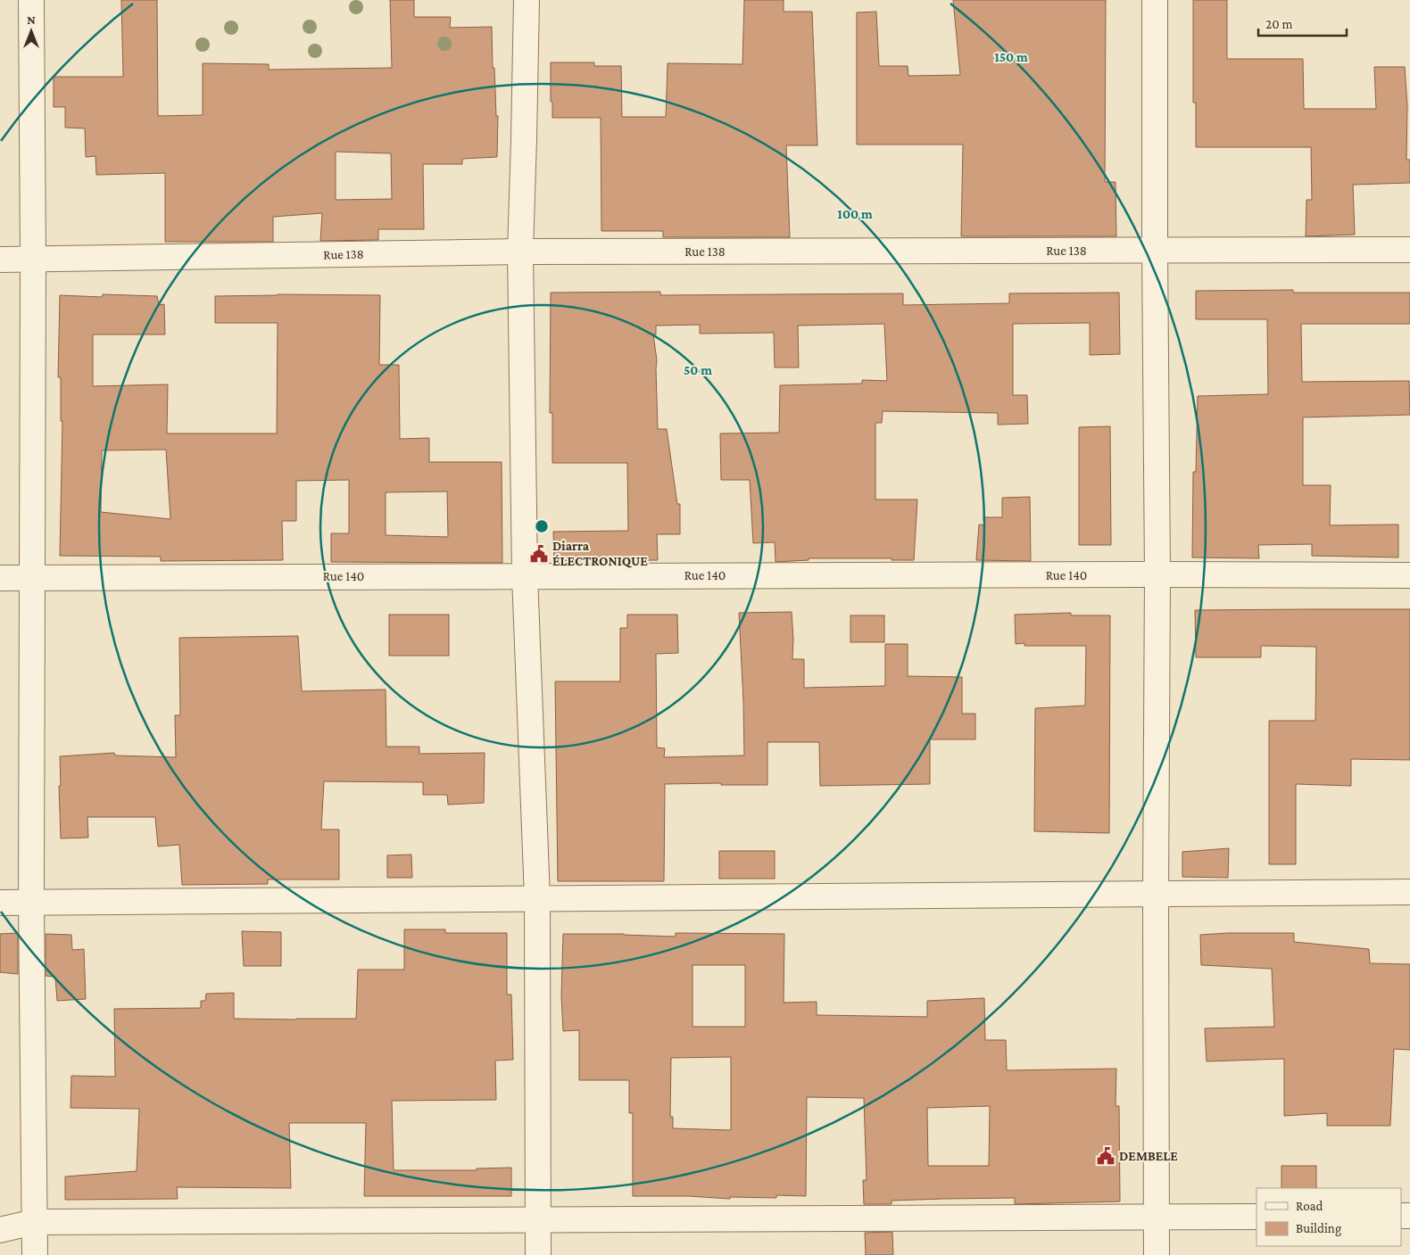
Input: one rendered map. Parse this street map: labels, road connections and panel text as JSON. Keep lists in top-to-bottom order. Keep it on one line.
{"streets":{"street":["Rue 138","Rue 140"]},"places":{"public building":["Diarra ÉLECTRONIQUE","DEMBELE"]},"legend":["Road","Building"],"scale_bar":"20 m","north":"top","rings":["150 m","100 m","50 m"]}
